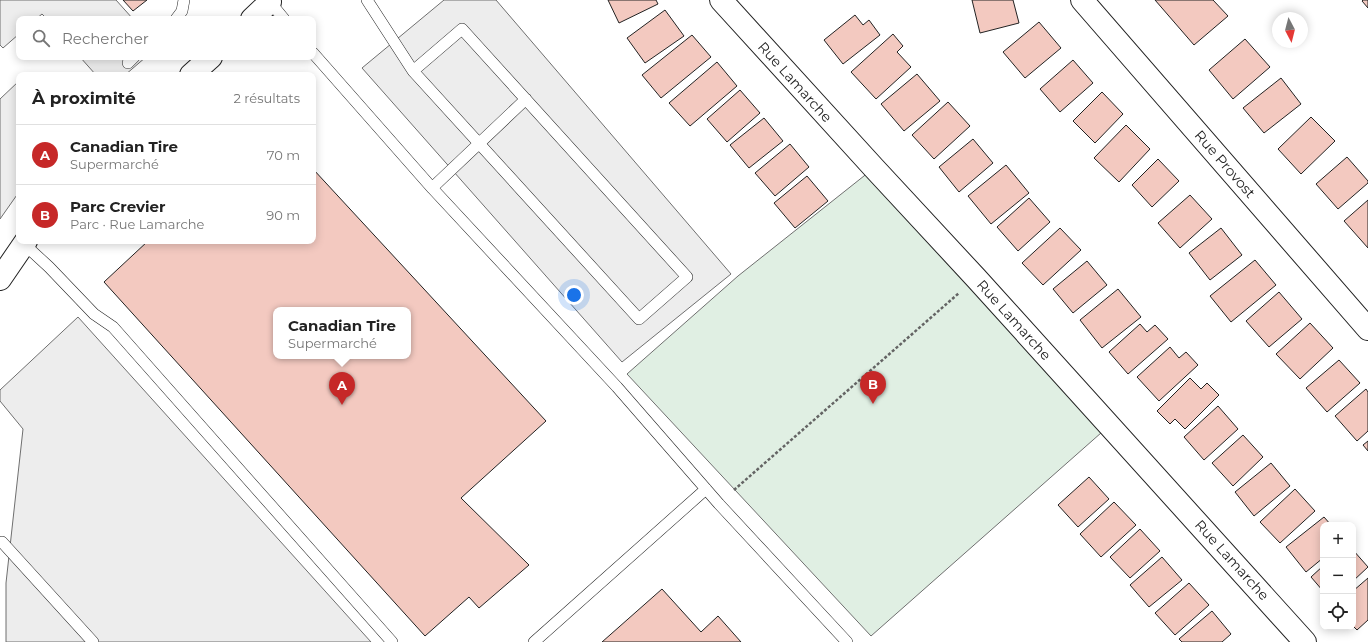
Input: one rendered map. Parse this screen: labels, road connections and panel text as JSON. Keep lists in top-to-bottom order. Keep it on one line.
{"streets":{"street":["Rue Lamarche","Rue Provost"]},"north":"bottom","page":{"search":"Rechercher","heading":["À proximité","2 résultats"],"list":[{"mark":"A","name":"Canadian Tire","note":"Supermarché","value":"70 m"},{"mark":"B","name":"Parc Crevier","note":"Parc · Rue Lamarche","value":"90 m"}],"popup":["Canadian Tire","Supermarché"],"pins":["B","A"],"map_buttons":["+","−"]}}
